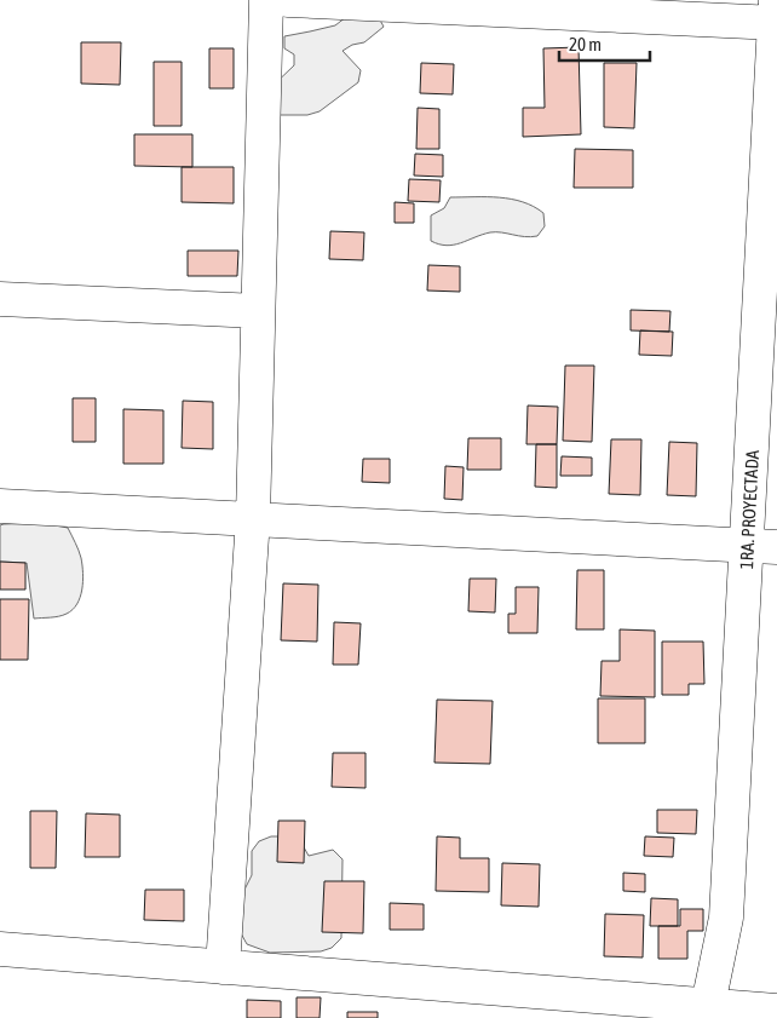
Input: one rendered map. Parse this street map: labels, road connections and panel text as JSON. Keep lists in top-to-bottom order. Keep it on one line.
{"streets":{"street":["1RA. PROYECTADA"]},"scale_bar":"20 m"}
